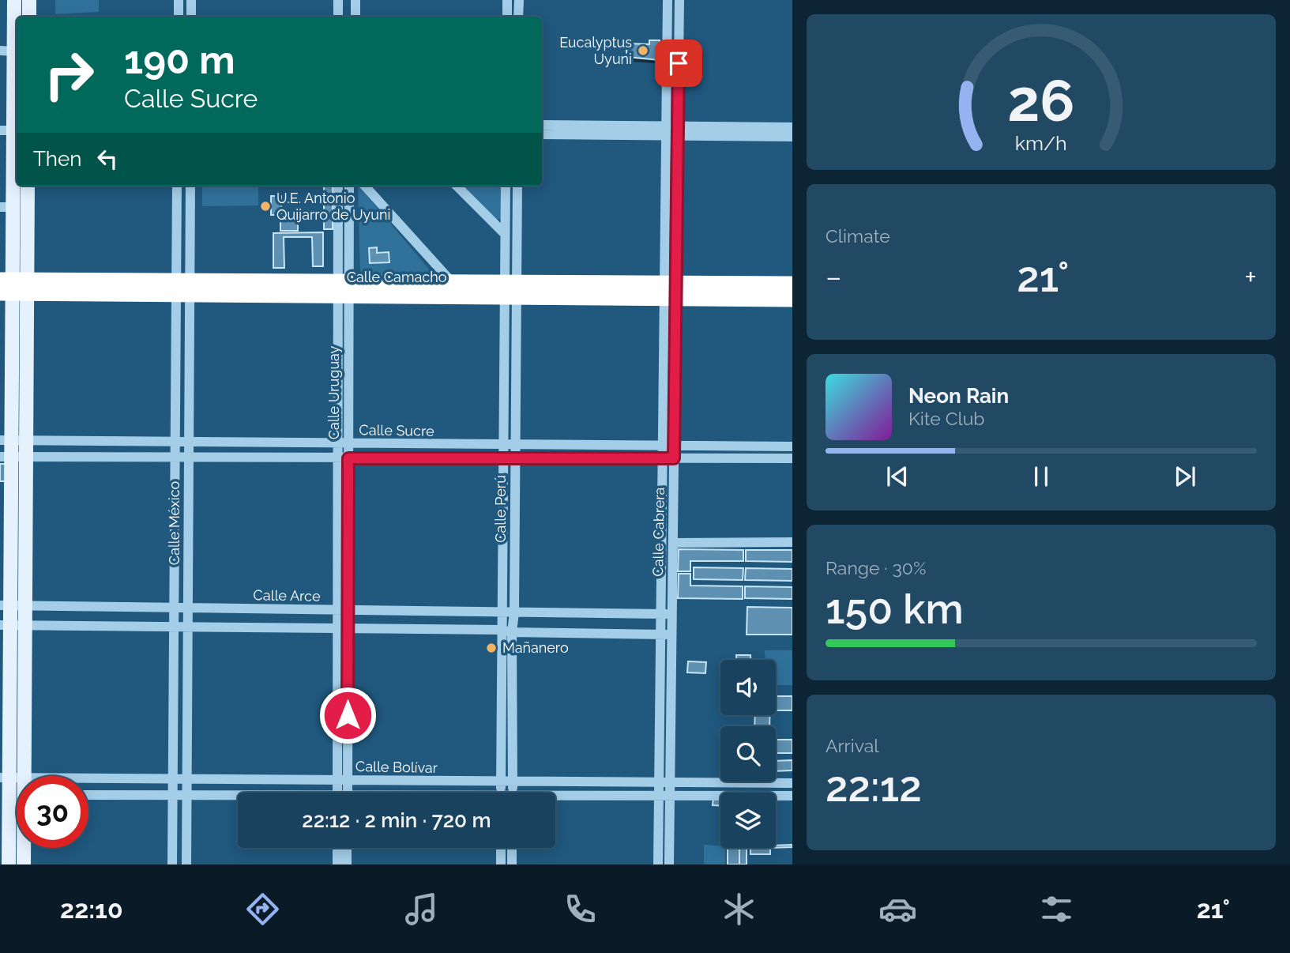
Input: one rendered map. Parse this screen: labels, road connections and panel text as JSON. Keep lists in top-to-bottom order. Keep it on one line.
{"streets":{"highway":["Calle Camacho"],"street":["Calle Uruguay","Calle Sucre","Calle Perú","Calle México","Calle Cabrera","Calle Arce","Calle Bolívar"]},"crossings":[["Calle Camacho","Calle Uruguay"],["Calle Camacho","Calle Perú"],["Calle Camacho","Calle México"],["Calle Camacho","Calle Cabrera"],["Calle Uruguay","Calle Sucre"],["Calle Uruguay","Calle Arce"],["Calle Uruguay","Calle Bolívar"],["Calle Sucre","Calle Perú"],["Calle Sucre","Calle México"],["Calle Sucre","Calle Cabrera"],["Calle Perú","Calle Arce"],["Calle Perú","Calle Bolívar"],["Calle México","Calle Arce"],["Calle México","Calle Bolívar"],["Calle Cabrera","Calle Arce"],["Calle Cabrera","Calle Bolívar"]],"places":["Eucalyptus Uyuni","U.E. Antonio Quijarro de Uyuni","Mañanero"],"page":{"turn":["190 m","Calle Sucre"],"then":"Then","tile":["Climate",["Range · 30%","150 km"],["Arrival","22:12"]],"heat":["−","21°","+"],"song":["Neon Rain","Kite Club"],"limit":"30","trip":"22:12 · 2 min · 720 m","tabs":["22:10","21°"],"gauge":["26","km/h"]}}
